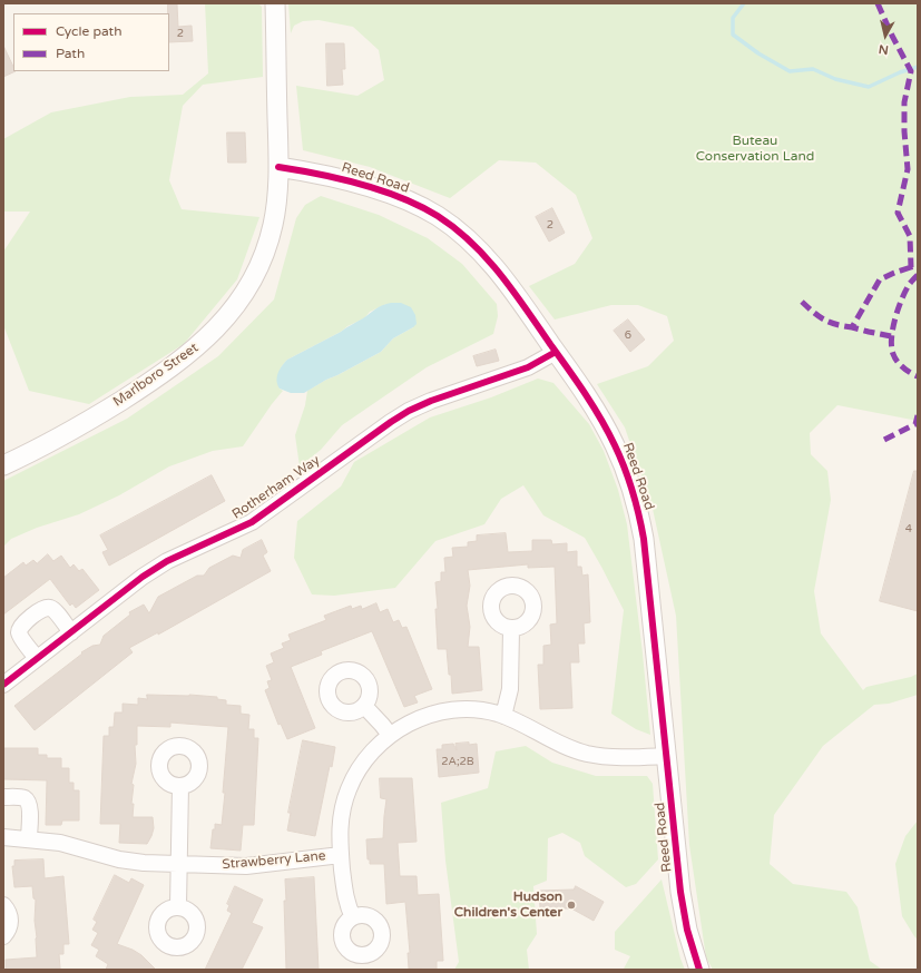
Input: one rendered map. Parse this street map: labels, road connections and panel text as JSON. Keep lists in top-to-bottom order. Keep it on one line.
{"streets":{"street":["Reed Road","Marlboro Street","Rotherham Way","Strawberry Lane"]},"crossings":[["Reed Road","Marlboro Street"],["Reed Road","Rotherham Way"]],"parks":["Buteau Conservation Land"],"places":["Hudson Children's Center"],"house_numbers":["2","2","6","4","2A;2B"],"legend":["Cycle path","Path"],"north":"bottom"}
